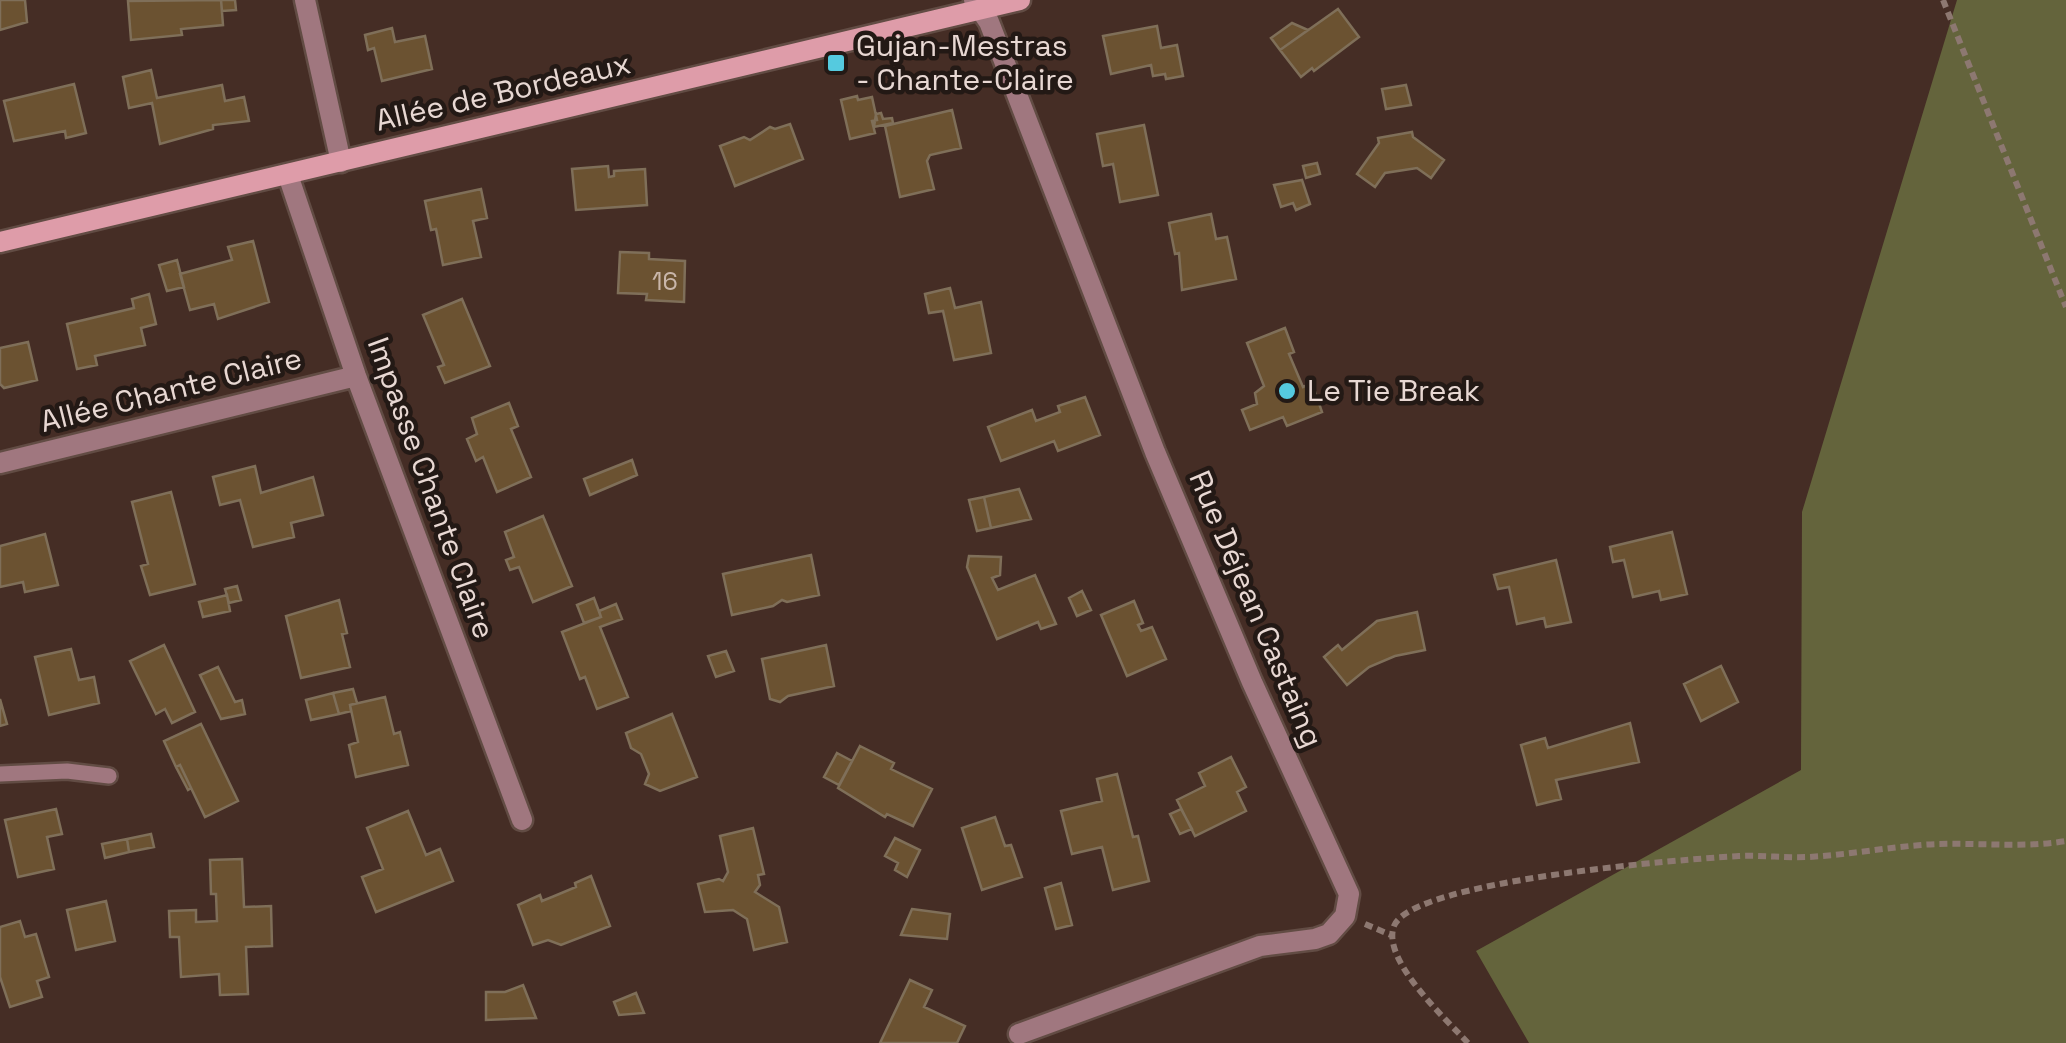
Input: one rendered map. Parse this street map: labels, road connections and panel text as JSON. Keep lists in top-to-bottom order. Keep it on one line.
{"streets":{"main road":["Allée de Bordeaux"],"street":["Allée Chante Claire","Impasse Chante Claire","Rue Déjean Castaing"]},"crossings":[["Allée de Bordeaux","Impasse Chante Claire"],["Allée de Bordeaux","Rue Déjean Castaing"],["Allée Chante Claire","Impasse Chante Claire"]],"places":{"transit":["Gujan-Mestras - Chante-Claire"],"other":["Le Tie Break"]},"house_numbers":["16"]}
